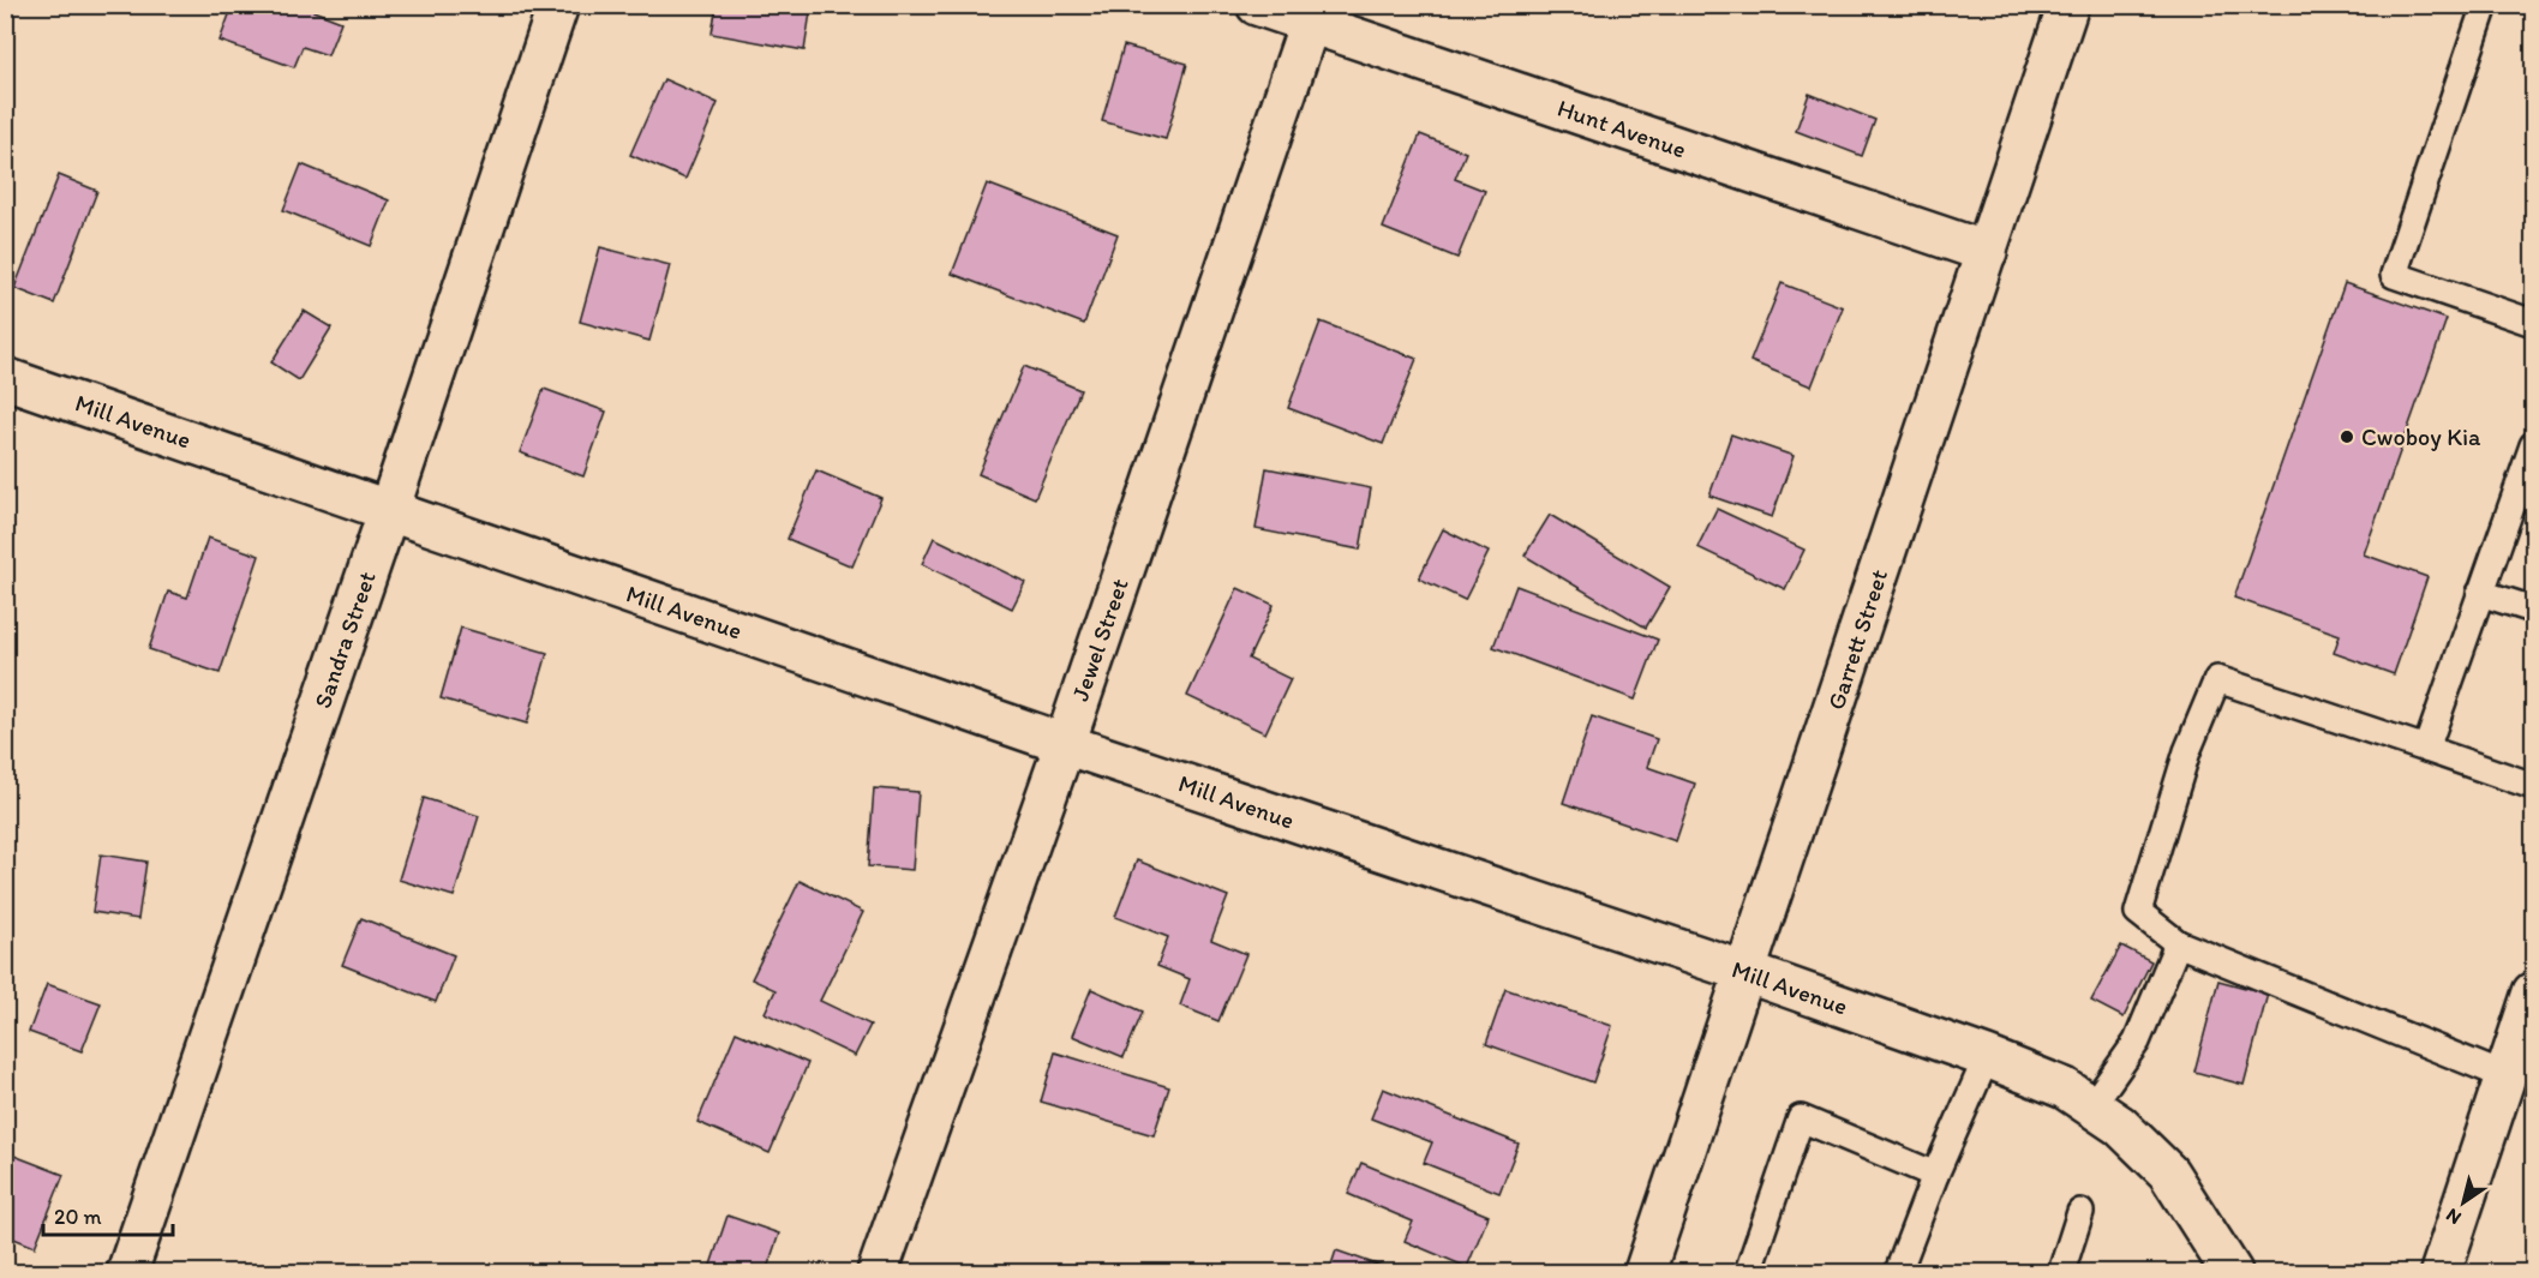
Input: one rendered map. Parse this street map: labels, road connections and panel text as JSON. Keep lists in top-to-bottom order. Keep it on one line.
{"streets":{"street":["Hunt Avenue","Mill Avenue","Sandra Street","Jewel Street","Garrett Street"]},"crossings":[["Hunt Avenue","Jewel Street"],["Hunt Avenue","Garrett Street"],["Mill Avenue","Sandra Street"],["Mill Avenue","Jewel Street"],["Mill Avenue","Garrett Street"]],"places":["Cwoboy Kia"],"scale_bar":"20 m","north":"bottom left"}
